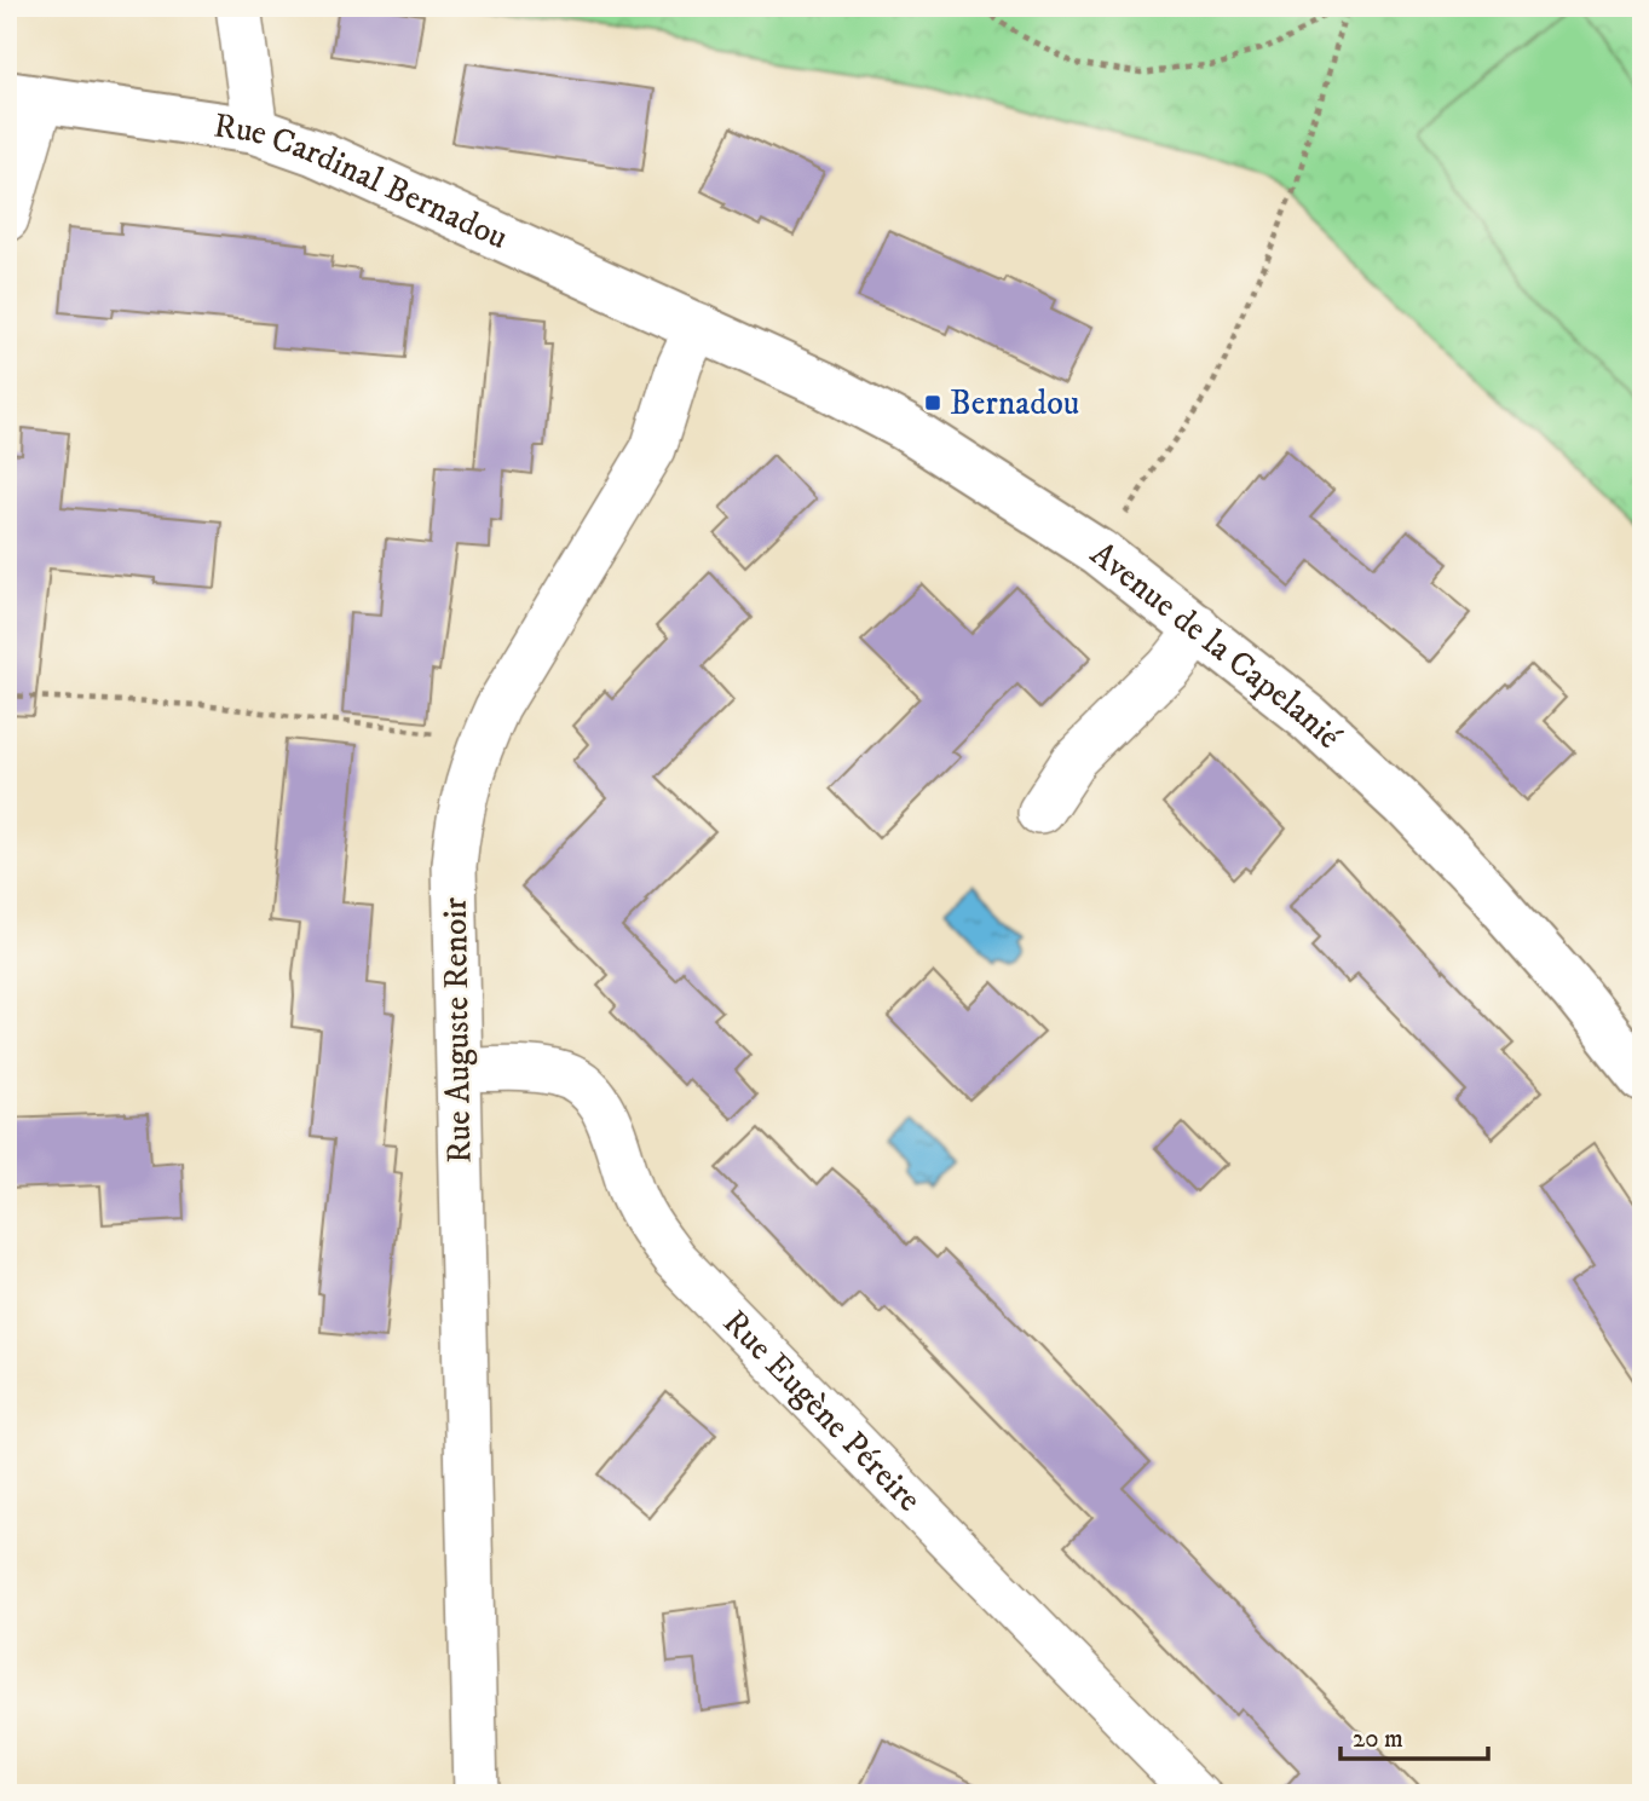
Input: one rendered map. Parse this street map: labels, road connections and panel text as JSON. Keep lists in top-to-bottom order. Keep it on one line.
{"streets":{"street":["Rue Cardinal Bernadou","Avenue de la Capelanié","Rue Auguste Renoir","Rue Eugène Péreire"]},"crossings":[["Rue Cardinal Bernadou","Avenue de la Capelanié"],["Rue Cardinal Bernadou","Rue Auguste Renoir"],["Avenue de la Capelanié","Rue Auguste Renoir"],["Rue Auguste Renoir","Rue Eugène Péreire"]],"places":{"transit":["Bernadou"]},"scale_bar":"20 m"}
